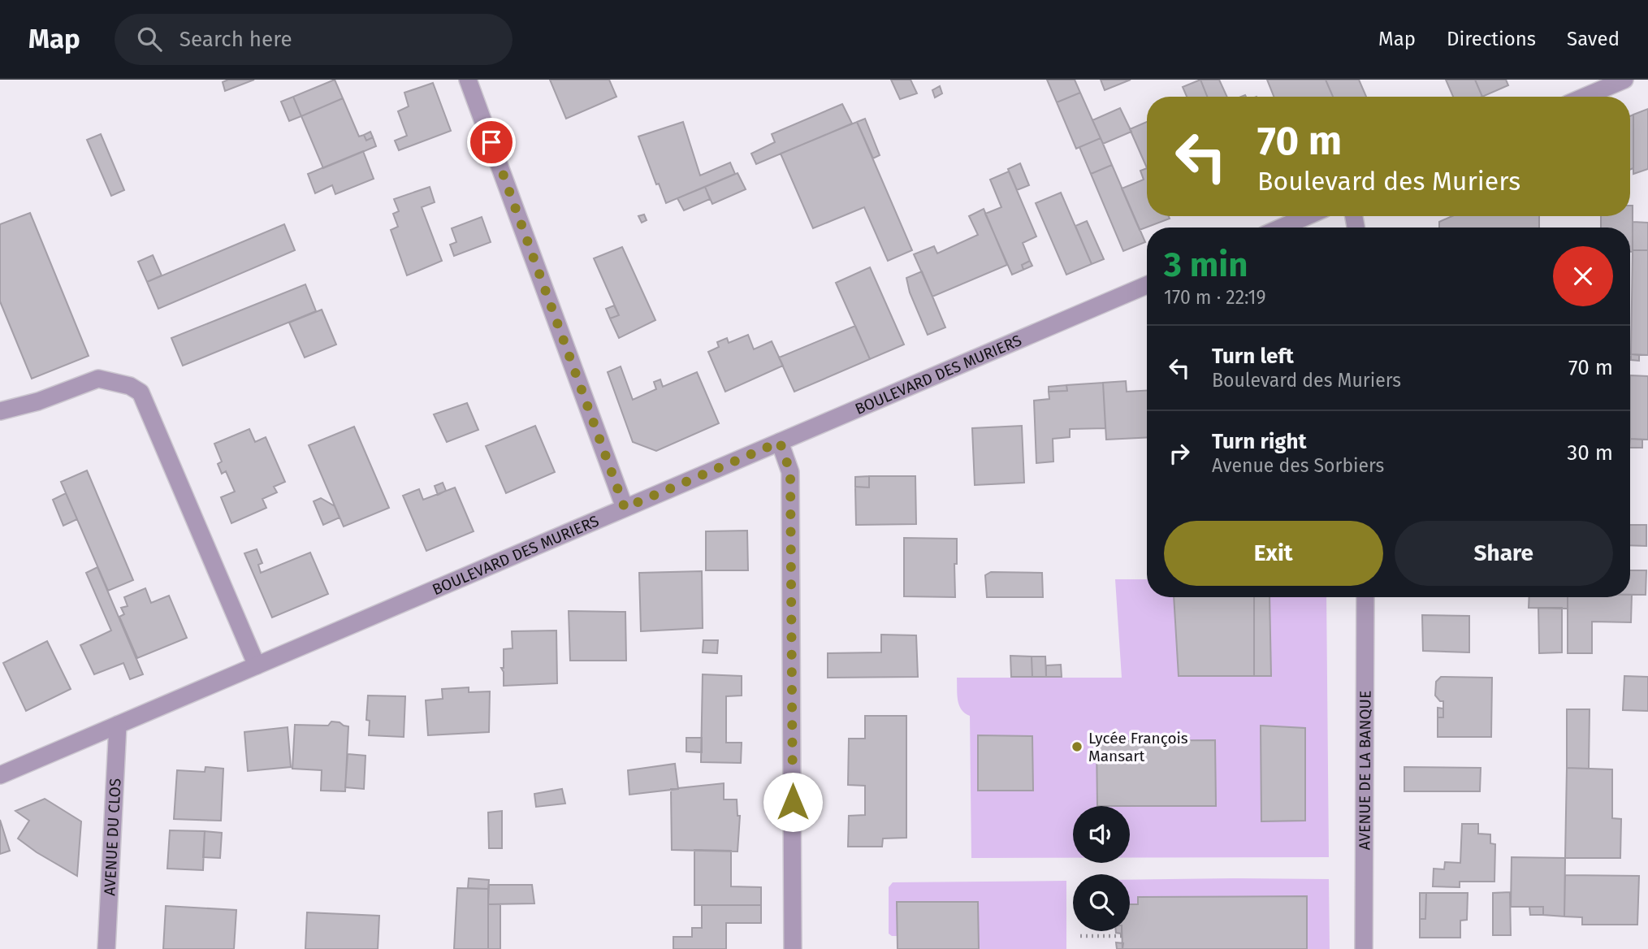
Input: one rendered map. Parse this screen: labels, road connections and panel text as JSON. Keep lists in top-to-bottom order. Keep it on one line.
{"streets":{"street":["BOULEVARD DES MURIERS","AVENUE DE LA BANQUE","AVENUE DU CLOS"]},"crossings":[["BOULEVARD DES MURIERS","AVENUE DU CLOS"]],"places":["Lycée François Mansart"],"page":{"header":"Map","search":"Search here","nav":["Map","Directions","Saved"],"turn":["70 m","Boulevard des Muriers"],"heading":["3 min","170 m · 22:19"],"list":[{"name":"Turn left","note":"Boulevard des Muriers","value":"70 m"},{"name":"Turn right","note":"Avenue des Sorbiers","value":"30 m"}],"buttons":["Exit","Share"]}}
